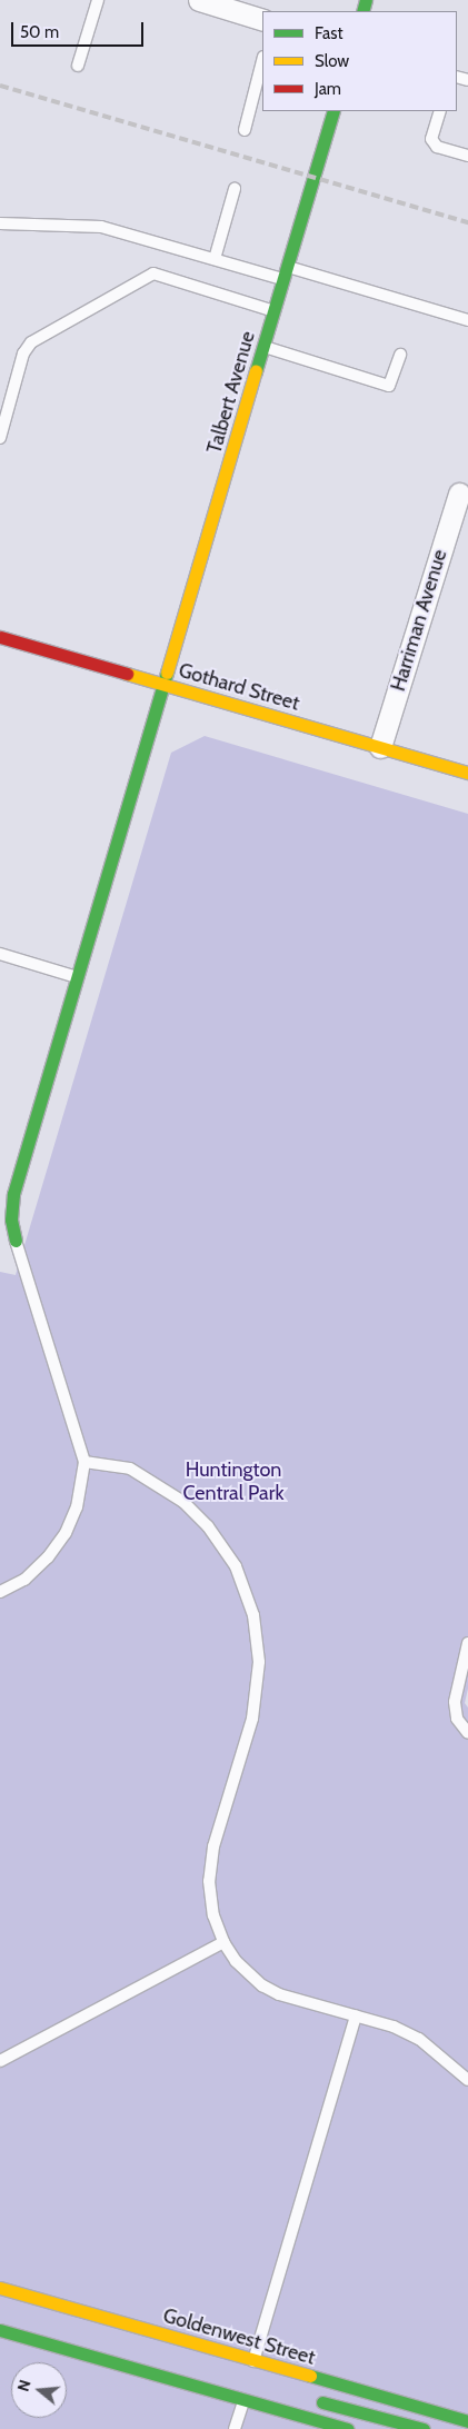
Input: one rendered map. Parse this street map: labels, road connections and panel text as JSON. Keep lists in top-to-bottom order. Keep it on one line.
{"streets":{"street":["Talbert Avenue","Harriman Avenue","Gothard Street","Goldenwest Street"]},"crossings":[["Talbert Avenue","Gothard Street"],["Harriman Avenue","Gothard Street"]],"parks":["Huntington Central Park"],"legend":["Fast","Slow","Jam"],"scale_bar":"50 m","north":"left"}
